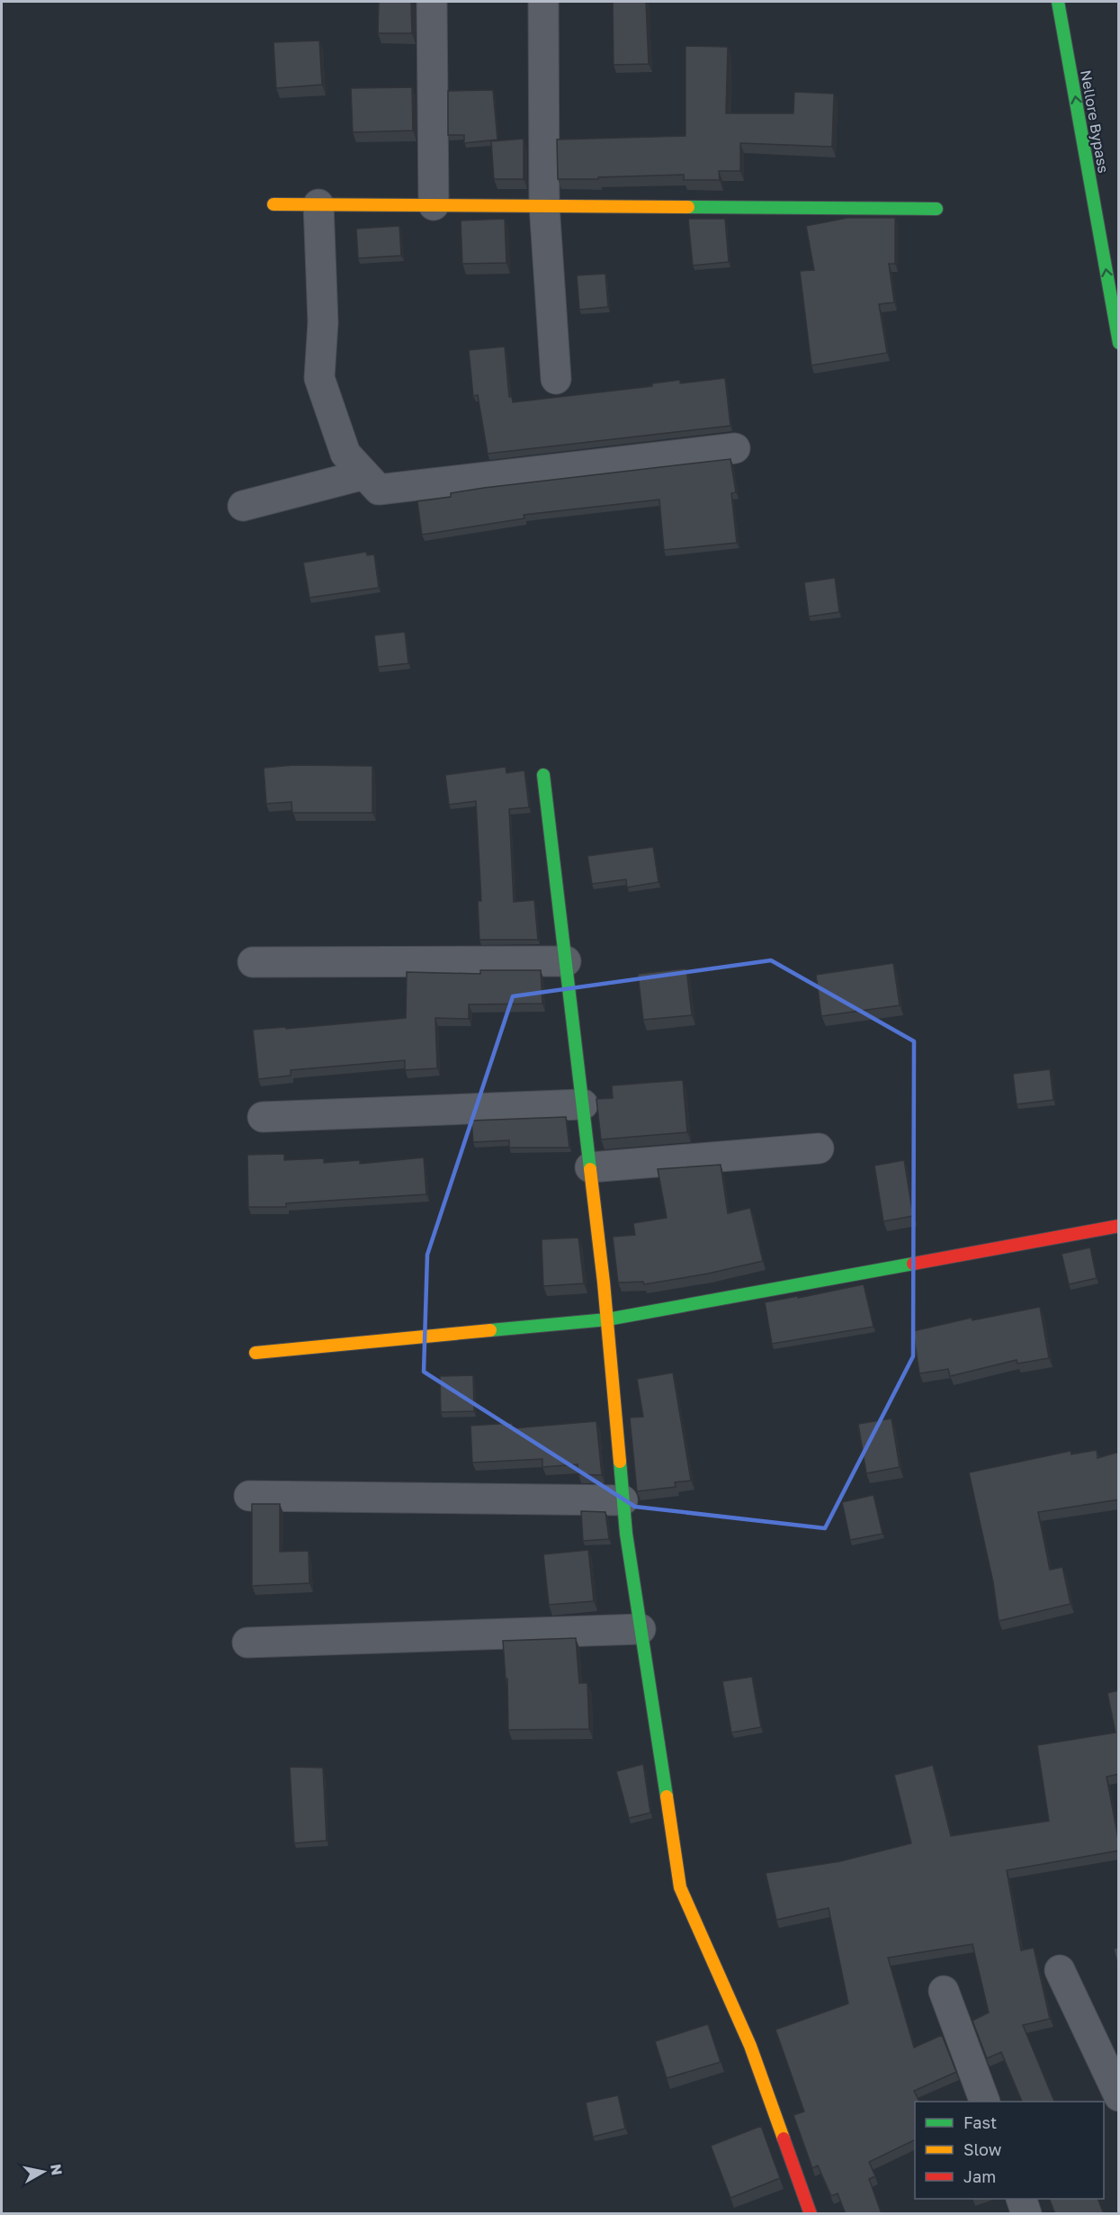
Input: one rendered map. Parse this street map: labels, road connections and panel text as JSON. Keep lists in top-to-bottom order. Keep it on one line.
{"streets":{"main road":["Nellore Bypass"]},"one_way":["Nellore Bypass"],"legend":["Fast","Slow","Jam"],"north":"right"}
